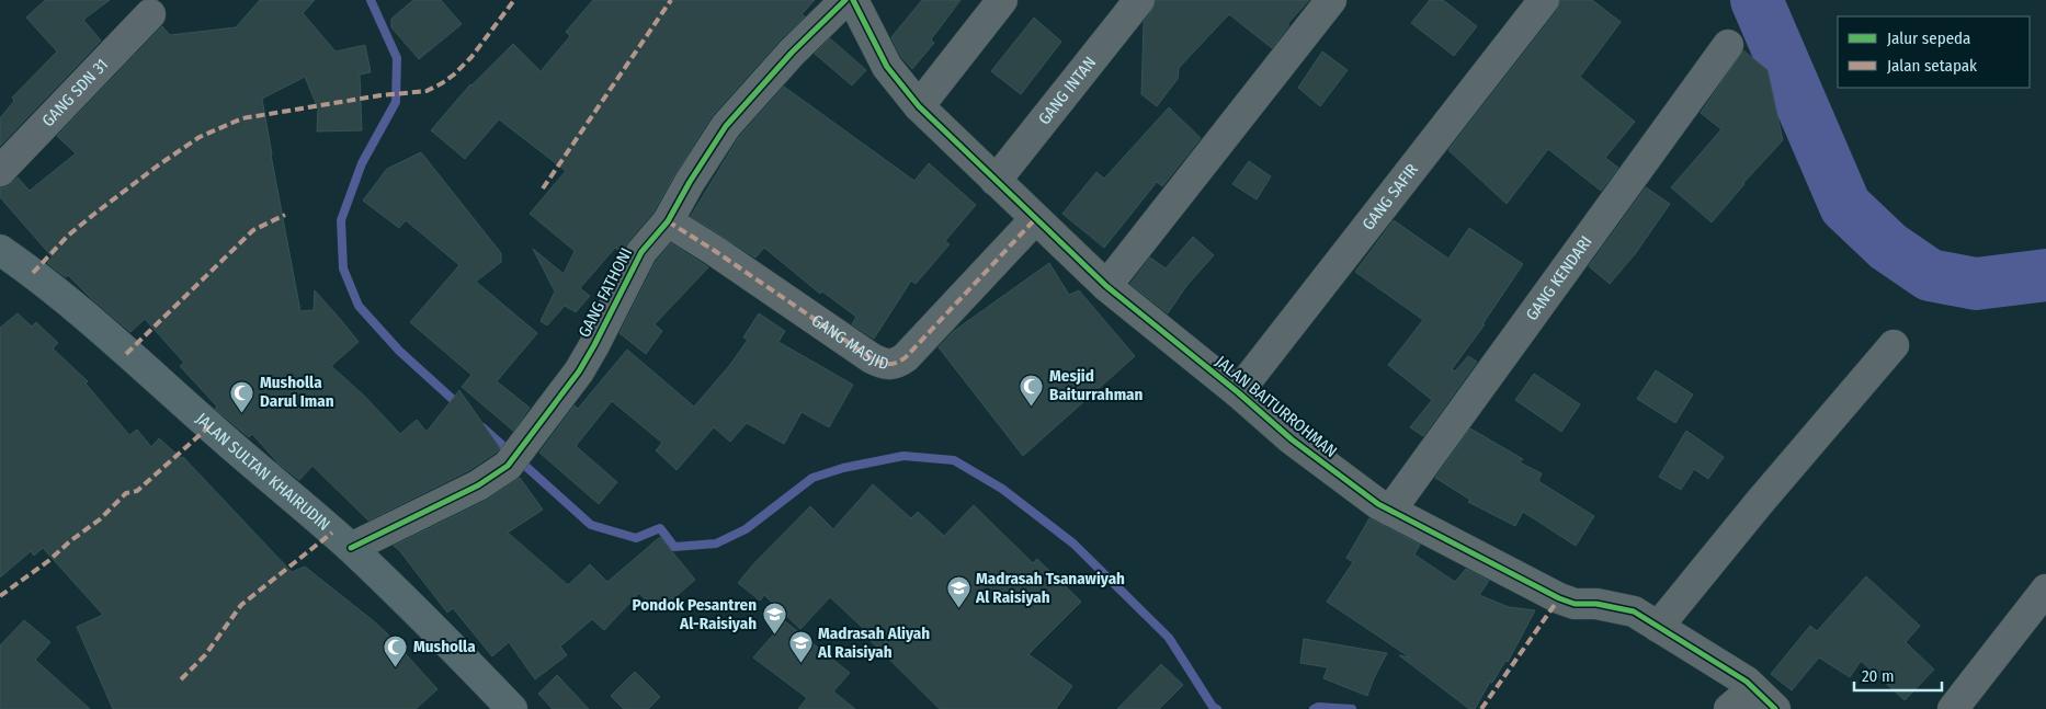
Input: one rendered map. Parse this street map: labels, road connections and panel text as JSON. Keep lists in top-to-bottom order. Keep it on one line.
{"streets":{"main road":["JALAN SULTAN KHAIRUDIN"],"street":["GANG INTAN","GANG SDN 31","GANG SAFIR","GANG KENDARI","GANG FATHONI","GANG MASJID","JALAN BAITURROHMAN"]},"crossings":[["GANG INTAN","JALAN BAITURROHMAN"],["GANG SAFIR","JALAN BAITURROHMAN"],["GANG KENDARI","JALAN BAITURROHMAN"],["GANG FATHONI","GANG MASJID"],["GANG FATHONI","JALAN SULTAN KHAIRUDIN"],["GANG MASJID","JALAN BAITURROHMAN"]],"places":{"mosque":["Mesjid Baiturrahman","Musholla Darul Iman","Musholla"],"school or university":["Madrasah Tsanawiyah Al Raisiyah","Pondok Pesantren Al-Raisiyah","Madrasah Aliyah Al Raisiyah"]},"legend":["Jalur sepeda","Jalan setapak"],"scale_bar":"20 m"}
